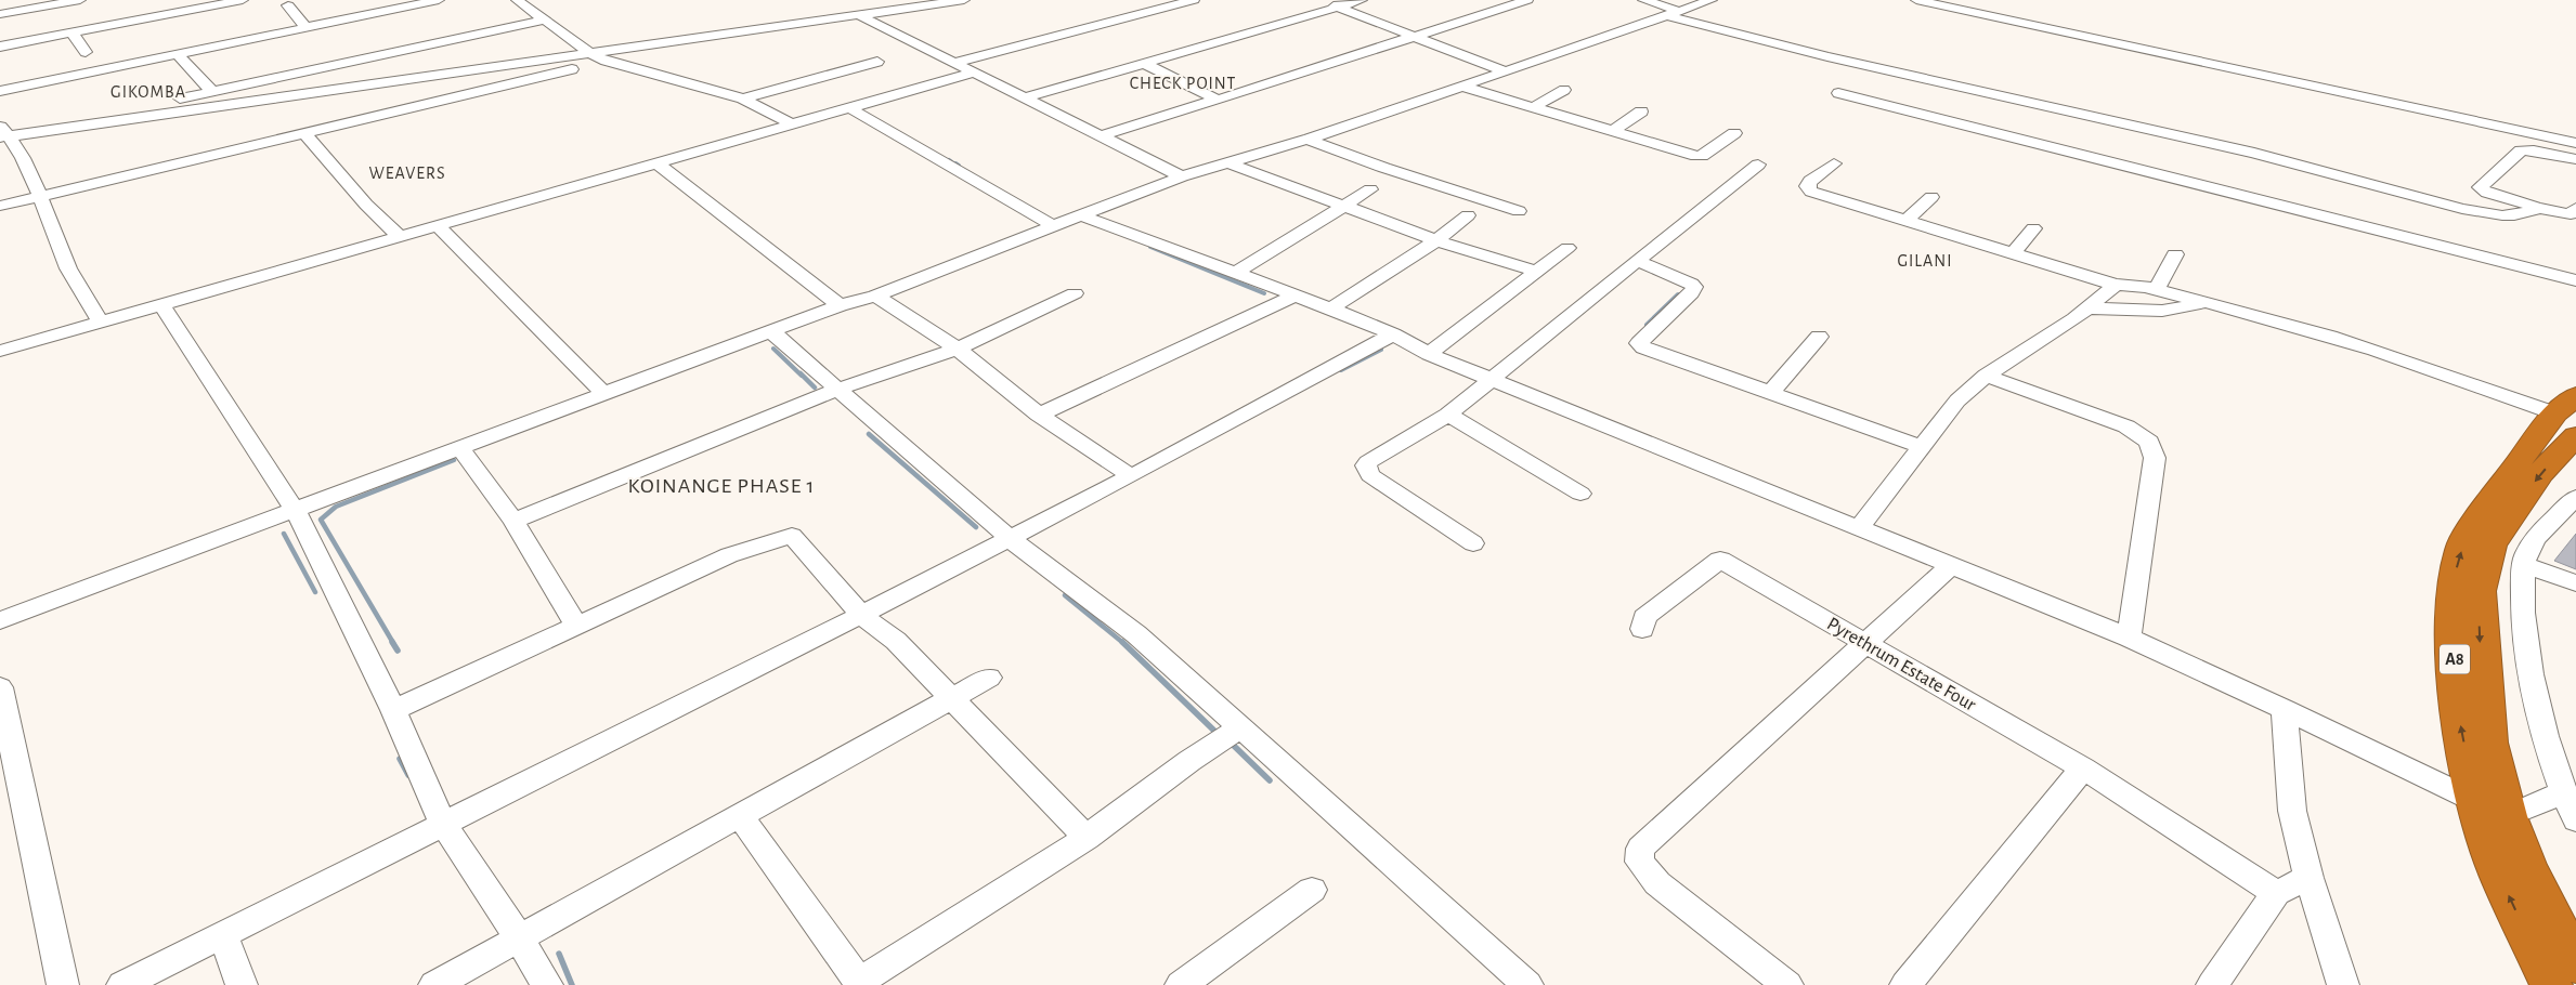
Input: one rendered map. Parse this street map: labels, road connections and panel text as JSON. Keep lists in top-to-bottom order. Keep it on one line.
{"streets":{"highway":["A8"],"street":["Pyrethrum Estate Four"]},"districts":["CHECK POINT","GIKOMBA","WEAVERS","GILANI","KOINANGE PHASE 1"]}
